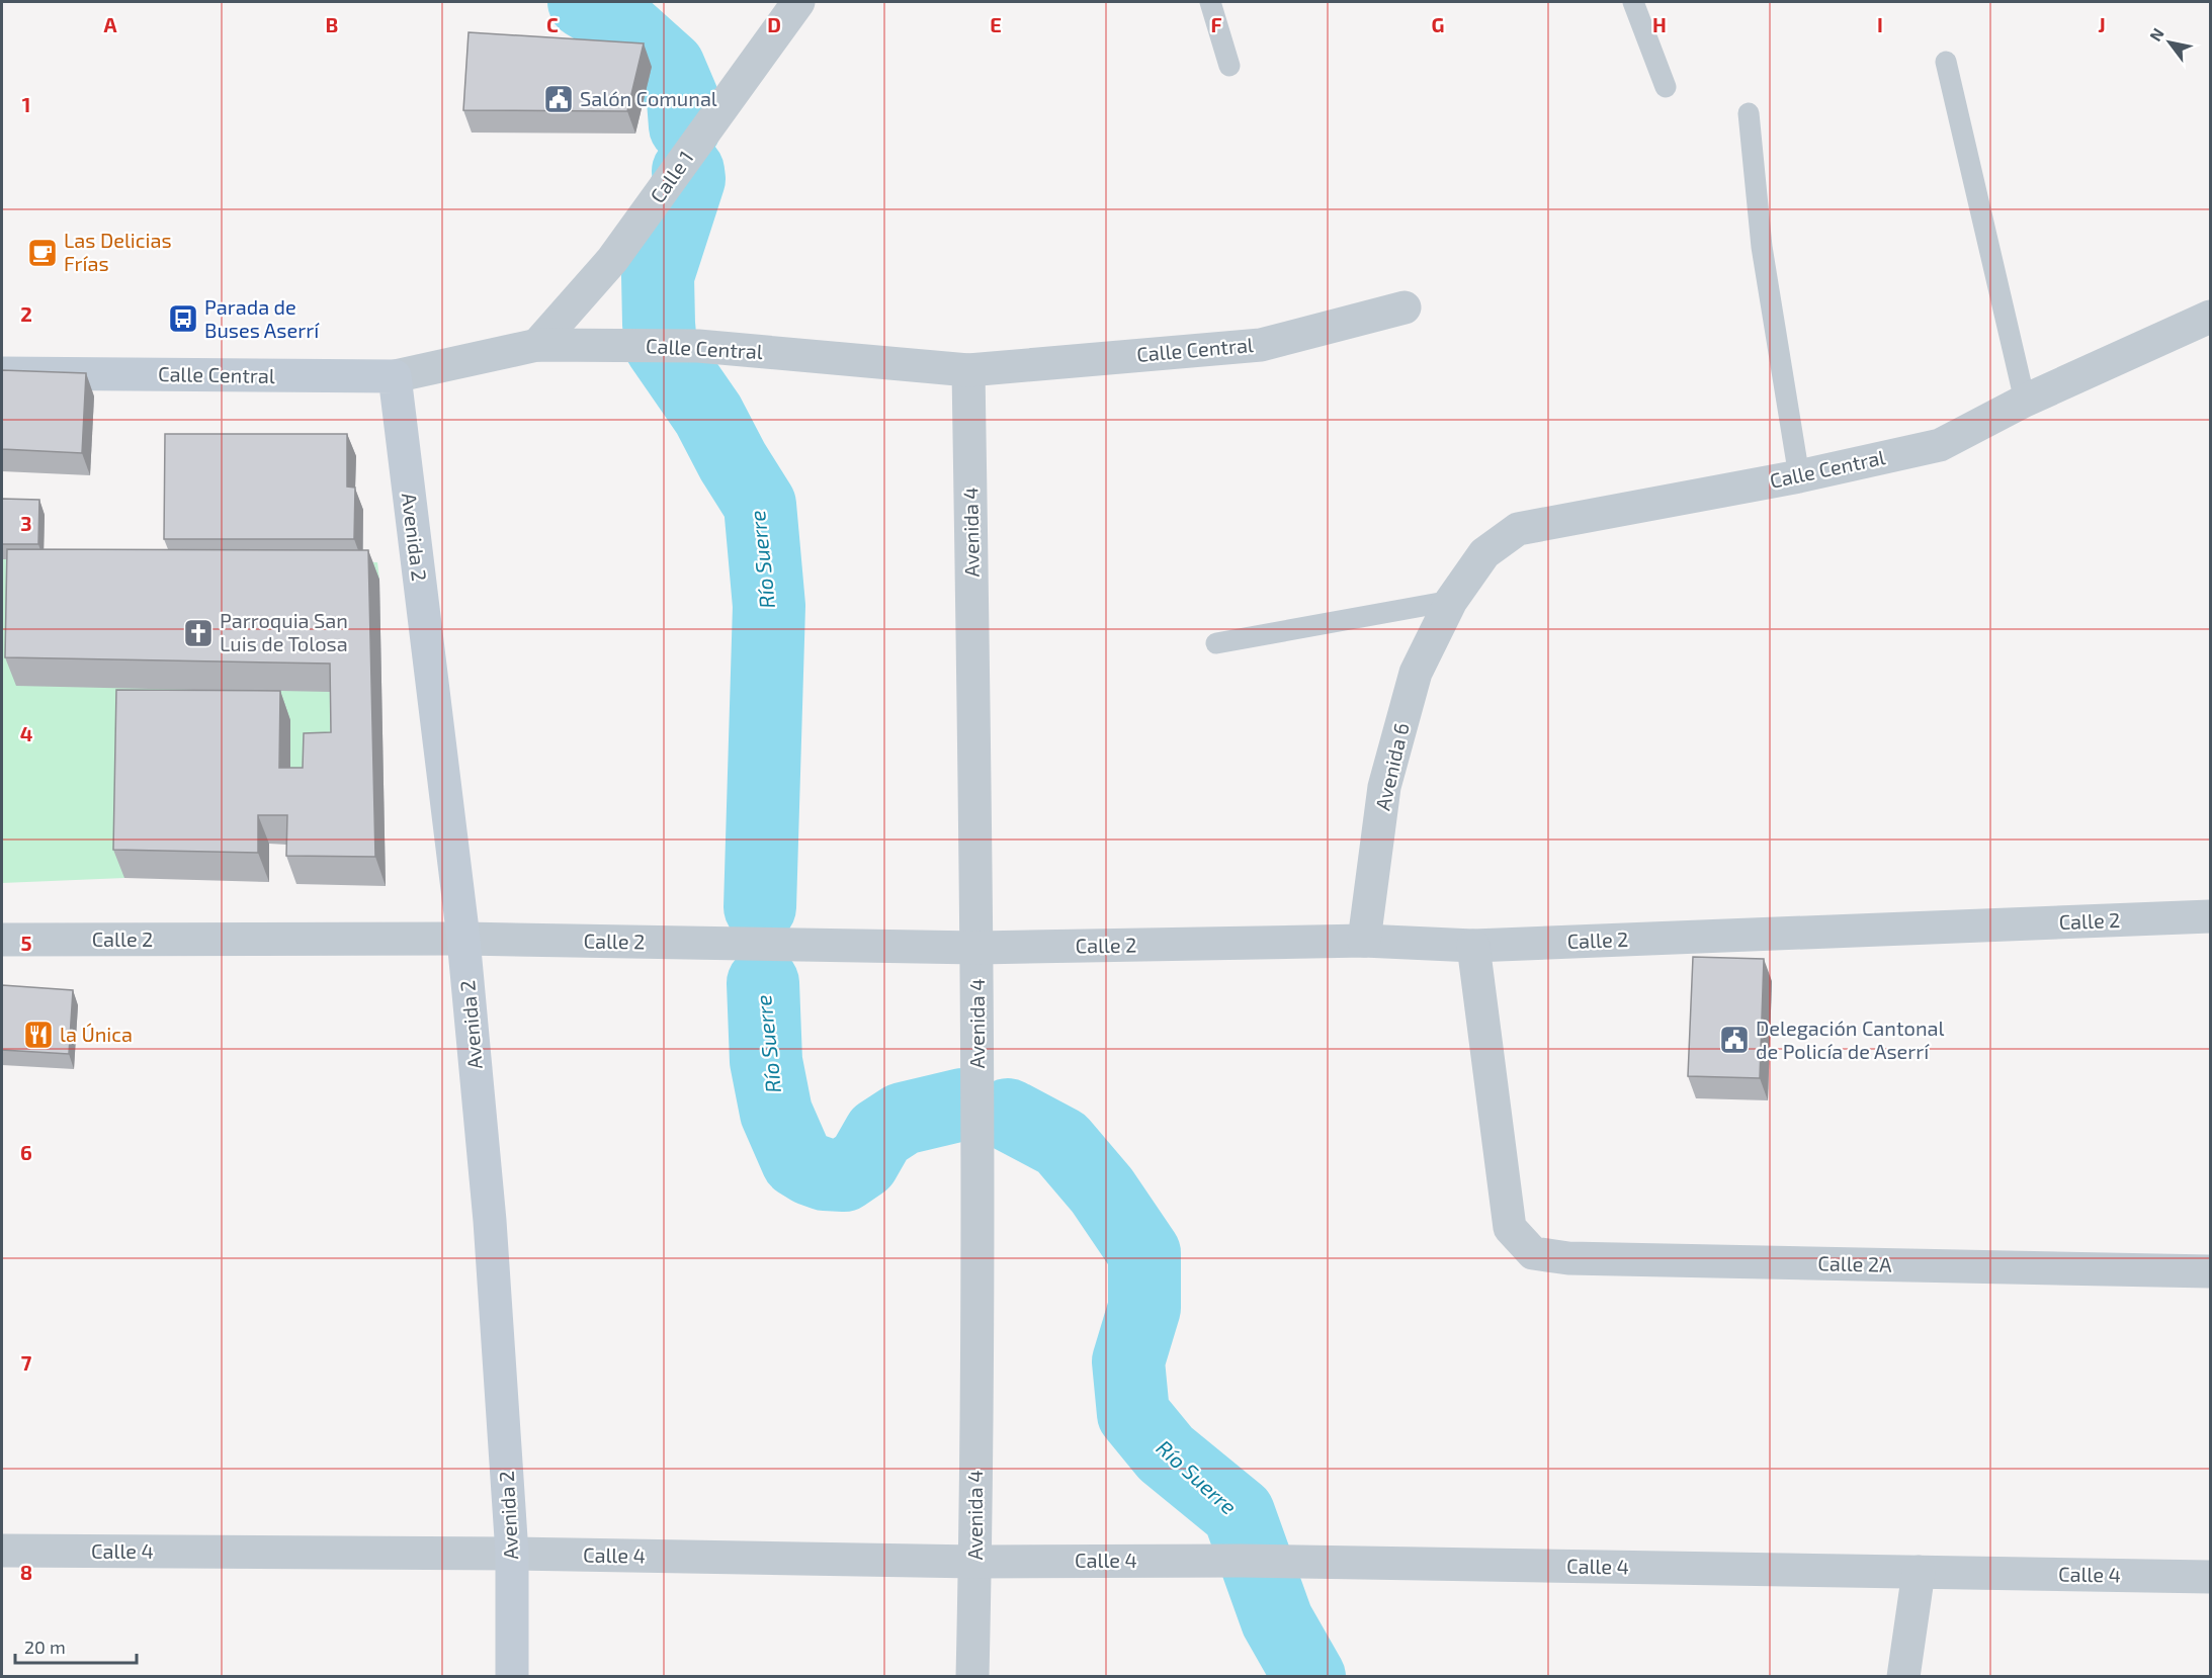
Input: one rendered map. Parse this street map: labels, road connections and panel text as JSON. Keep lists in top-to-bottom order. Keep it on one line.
{"streets":{"main road":["Calle Central","Avenida 2"],"street":["Calle 1","Avenida 4","Avenida 6","Calle 2","Calle 2A","Calle 4"]},"crossings":[["Calle 1","Calle Central"],["Calle Central","Avenida 4"],["Calle Central","Avenida 2"],["Calle Central","Avenida 6"],["Avenida 4","Calle 2"],["Avenida 4","Calle 4"],["Avenida 2","Calle 2"],["Avenida 2","Calle 4"],["Avenida 6","Calle 2"],["Calle 2","Calle 2A"]],"water":["Río Suerre"],"places":{"public building":["Salón Comunal","Delegación Cantonal de Policía de Aserrí"],"cafe":["Las Delicias Frías"],"bus stop":["Parada de Buses Aserrí"],"church":["Parroquia San Luis de Tolosa"],"restaurant":["la Única"]},"scale_bar":"20 m","north":"top left","grid":{"columns":["A","B","C","D","E","F","G","H","I","J"],"rows":["1","2","3","4","5","6","7","8"]}}
